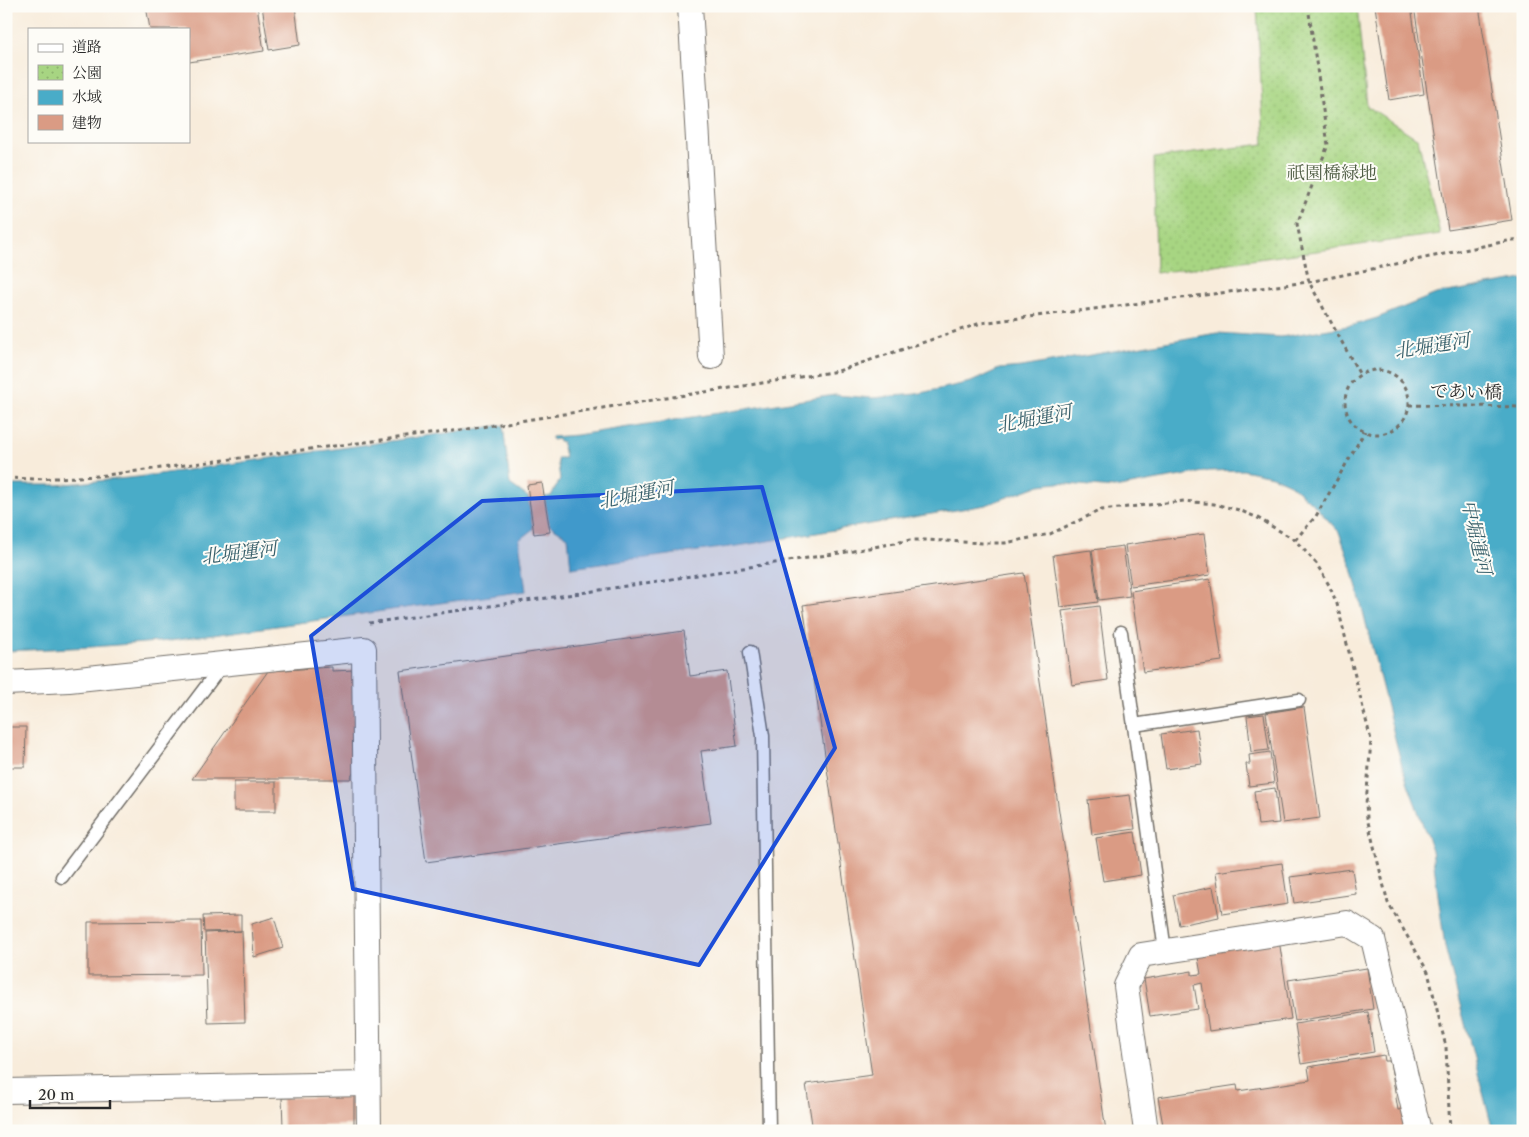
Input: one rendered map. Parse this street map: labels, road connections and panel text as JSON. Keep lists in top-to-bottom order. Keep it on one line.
{"streets":{"path":["であい橋"]},"water":["北堀運河","中堀運河"],"parks":["祇園橋緑地"],"legend":["道路","公園","水域","建物"],"scale_bar":"20 m"}
